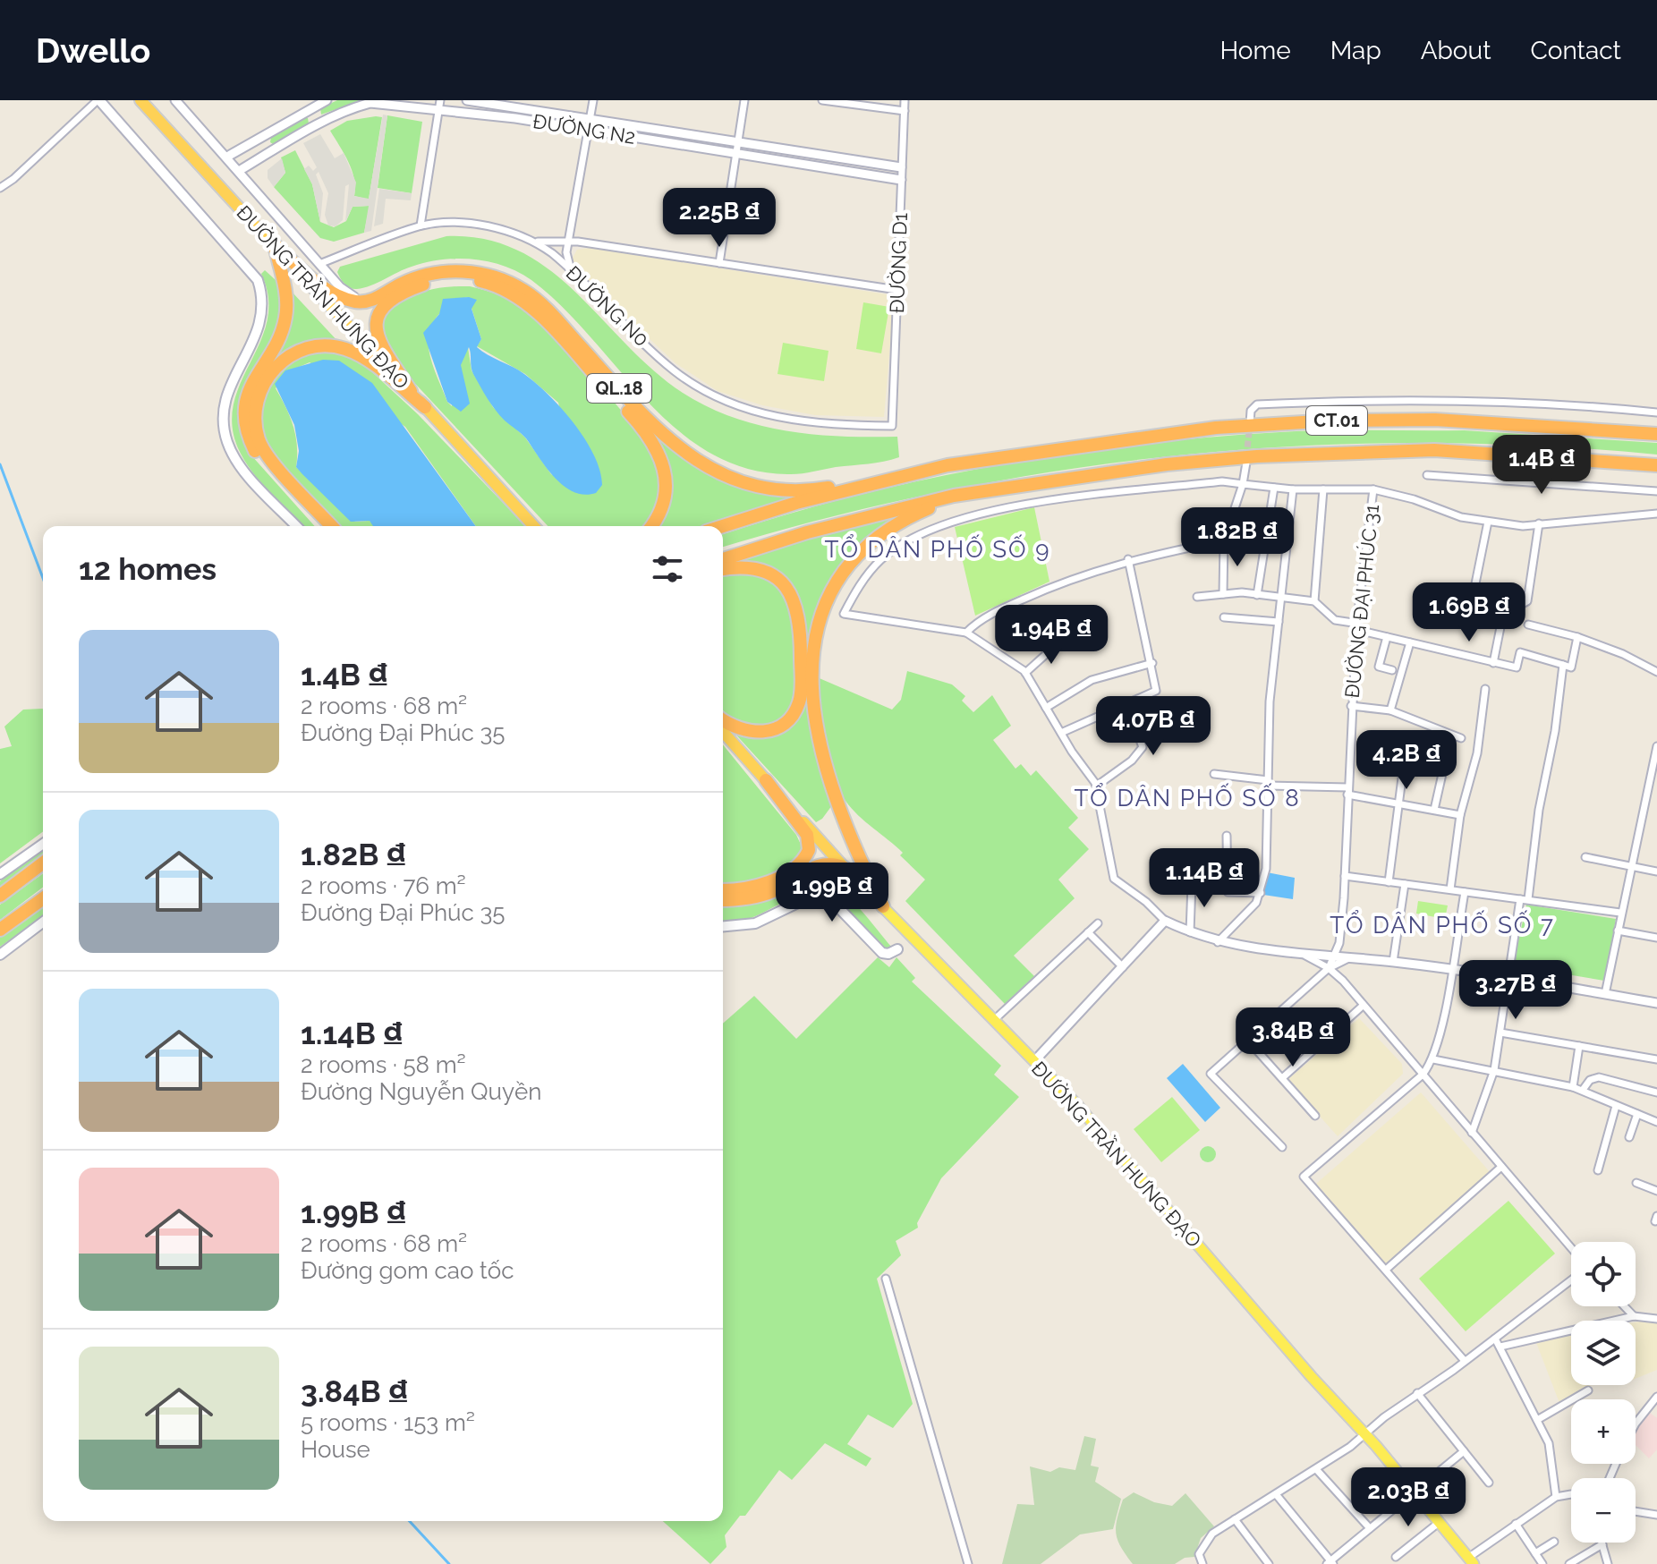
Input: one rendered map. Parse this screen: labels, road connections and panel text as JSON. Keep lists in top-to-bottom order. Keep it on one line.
{"streets":{"highway":["ĐƯỜNG TRẦN HƯNG ĐẠO","QL.18","CT.01"],"street":["ĐƯỜNG N2","ĐƯỜNG D1","ĐƯỜNG N0","ĐƯỜNG ĐẠI PHÚC 31"]},"crossings":[["ĐƯỜNG N2","ĐƯỜNG D1"],["ĐƯỜNG D1","ĐƯỜNG N0"],["QL.18","CT.01"]],"districts":["TỔ DÂN PHỐ SỐ 9","TỔ DÂN PHỐ SỐ 8","TỔ DÂN PHỐ SỐ 7"],"page":{"header":"Dwello","nav":["Home","Map","About","Contact"],"price":["2.25B ₫","1.4B ₫","1.82B ₫","1.69B ₫","1.94B ₫","4.07B ₫","4.2B ₫","1.14B ₫","1.99B ₫","3.27B ₫","3.84B ₫","2.03B ₫"],"heading":"12 homes","list":[{"name":"1.4B ₫","note":"2 rooms · 68 m² · Đường Đại Phúc 35"},{"name":"1.82B ₫","note":"2 rooms · 76 m² · Đường Đại Phúc 35"},{"name":"1.14B ₫","note":"2 rooms · 58 m² · Đường Nguyễn Quyền"},{"name":"1.99B ₫","note":"2 rooms · 68 m² · Đường gom cao tốc"},{"name":"3.84B ₫","note":"5 rooms · 153 m² · House"}],"map_buttons":["+","−"]}}
